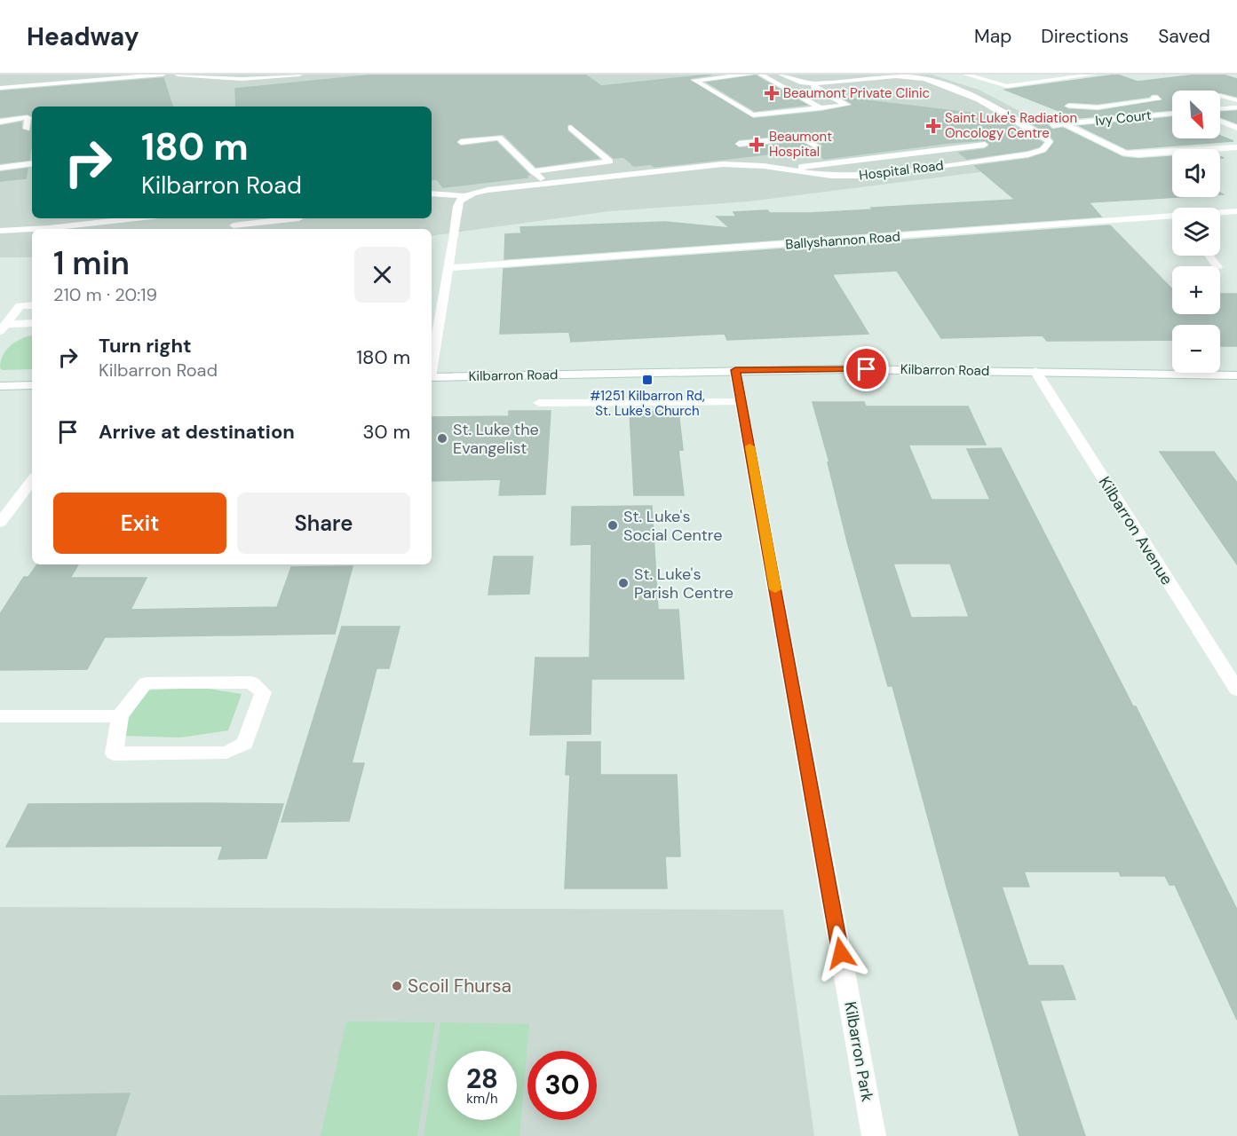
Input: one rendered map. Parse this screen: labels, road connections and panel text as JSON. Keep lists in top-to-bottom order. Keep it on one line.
{"streets":{"street":["Ivy Court","Hospital Road","Ballyshannon Road","Kilbarron Road","Kilbarron Avenue","Kilbarron Park"]},"crossings":[["Kilbarron Road","Kilbarron Avenue"],["Kilbarron Road","Kilbarron Park"]],"places":{"health":["Beaumont Private Clinic","Saint Luke's Radiation Oncology Centre","Beaumont Hospital"],"transit":["#1251 Kilbarron Rd, St. Luke's Church"],"other":["St. Luke the Evangelist","St. Luke's Social Centre","St. Luke's Parish Centre","Scoil Fhursa"]},"north":"bottom right","page":{"header":"Headway","nav":["Map","Directions","Saved"],"map_buttons":["+","−"],"turn":["180 m","Kilbarron Road"],"heading":["1 min","210 m · 20:19"],"list":[{"name":"Turn right","note":"Kilbarron Road","value":"180 m"},{"name":"Arrive at destination","value":"30 m"}],"buttons":["Exit","Share"],"speed":"28 km/h","limit":"30"}}
